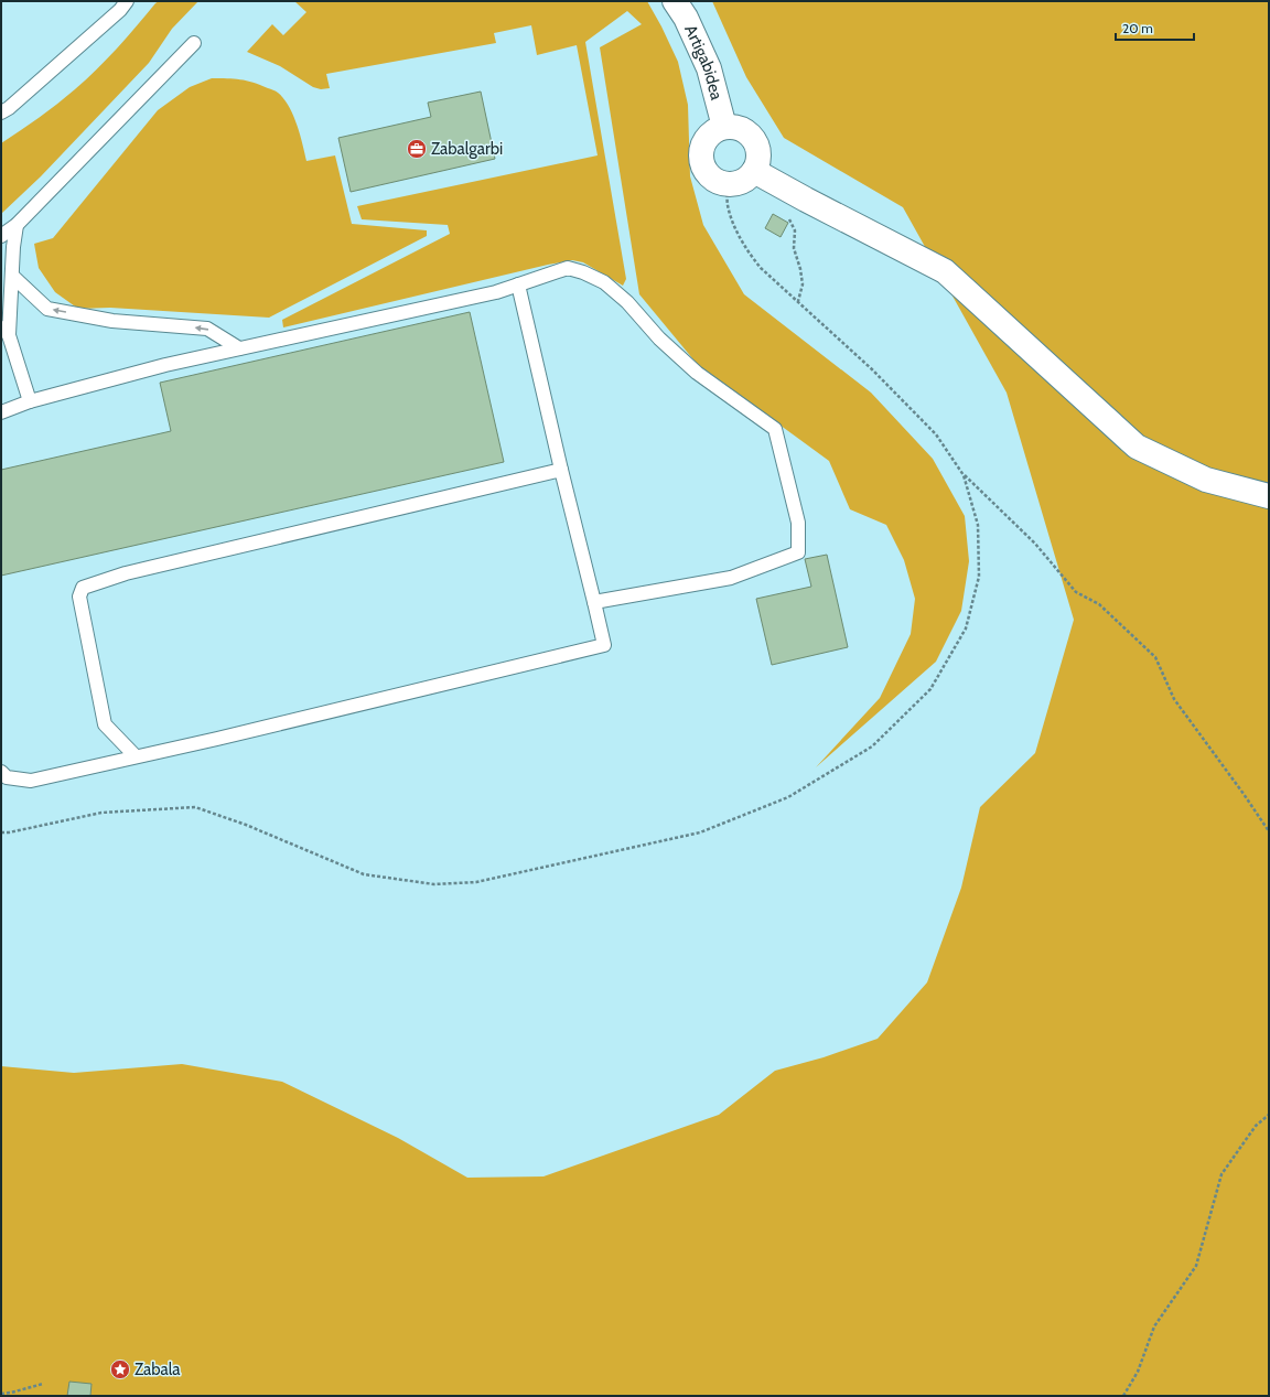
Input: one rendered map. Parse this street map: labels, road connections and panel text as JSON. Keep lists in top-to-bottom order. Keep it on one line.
{"streets":{"street":["Artigabidea"]},"places":{"office":["Zabalgarbi"],"place":["Zabala"]},"scale_bar":"20 m"}
